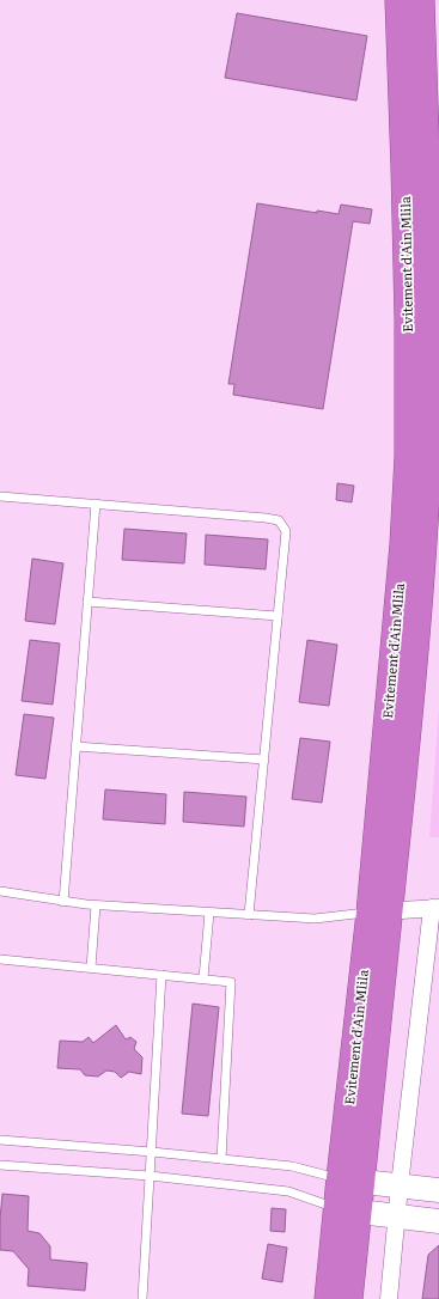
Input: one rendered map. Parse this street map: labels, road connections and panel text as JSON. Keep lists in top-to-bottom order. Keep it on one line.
{"streets":{"highway":["Evitement d'Ain Mlila"]}}
